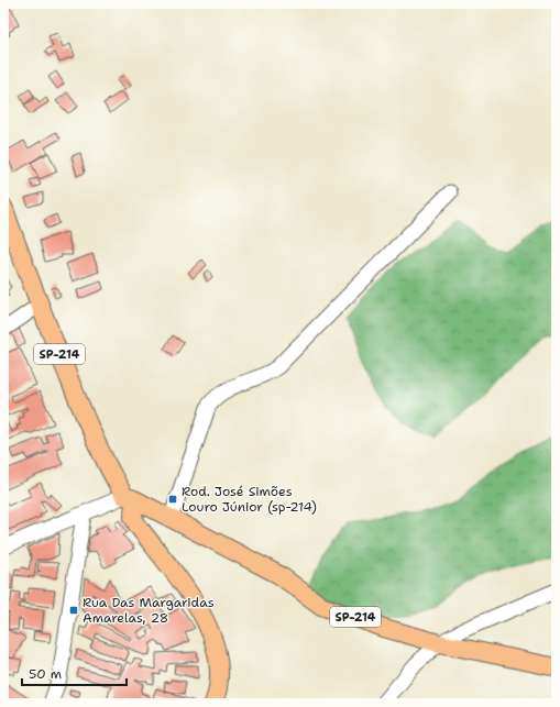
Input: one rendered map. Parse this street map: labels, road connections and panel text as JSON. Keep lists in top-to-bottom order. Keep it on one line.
{"streets":{"main road":["SP-214"]},"places":{"transit":["Rod. José Simões Louro Júnior (sp-214)","Rua Das Margaridas Amarelas, 28"]},"scale_bar":"50 m"}
